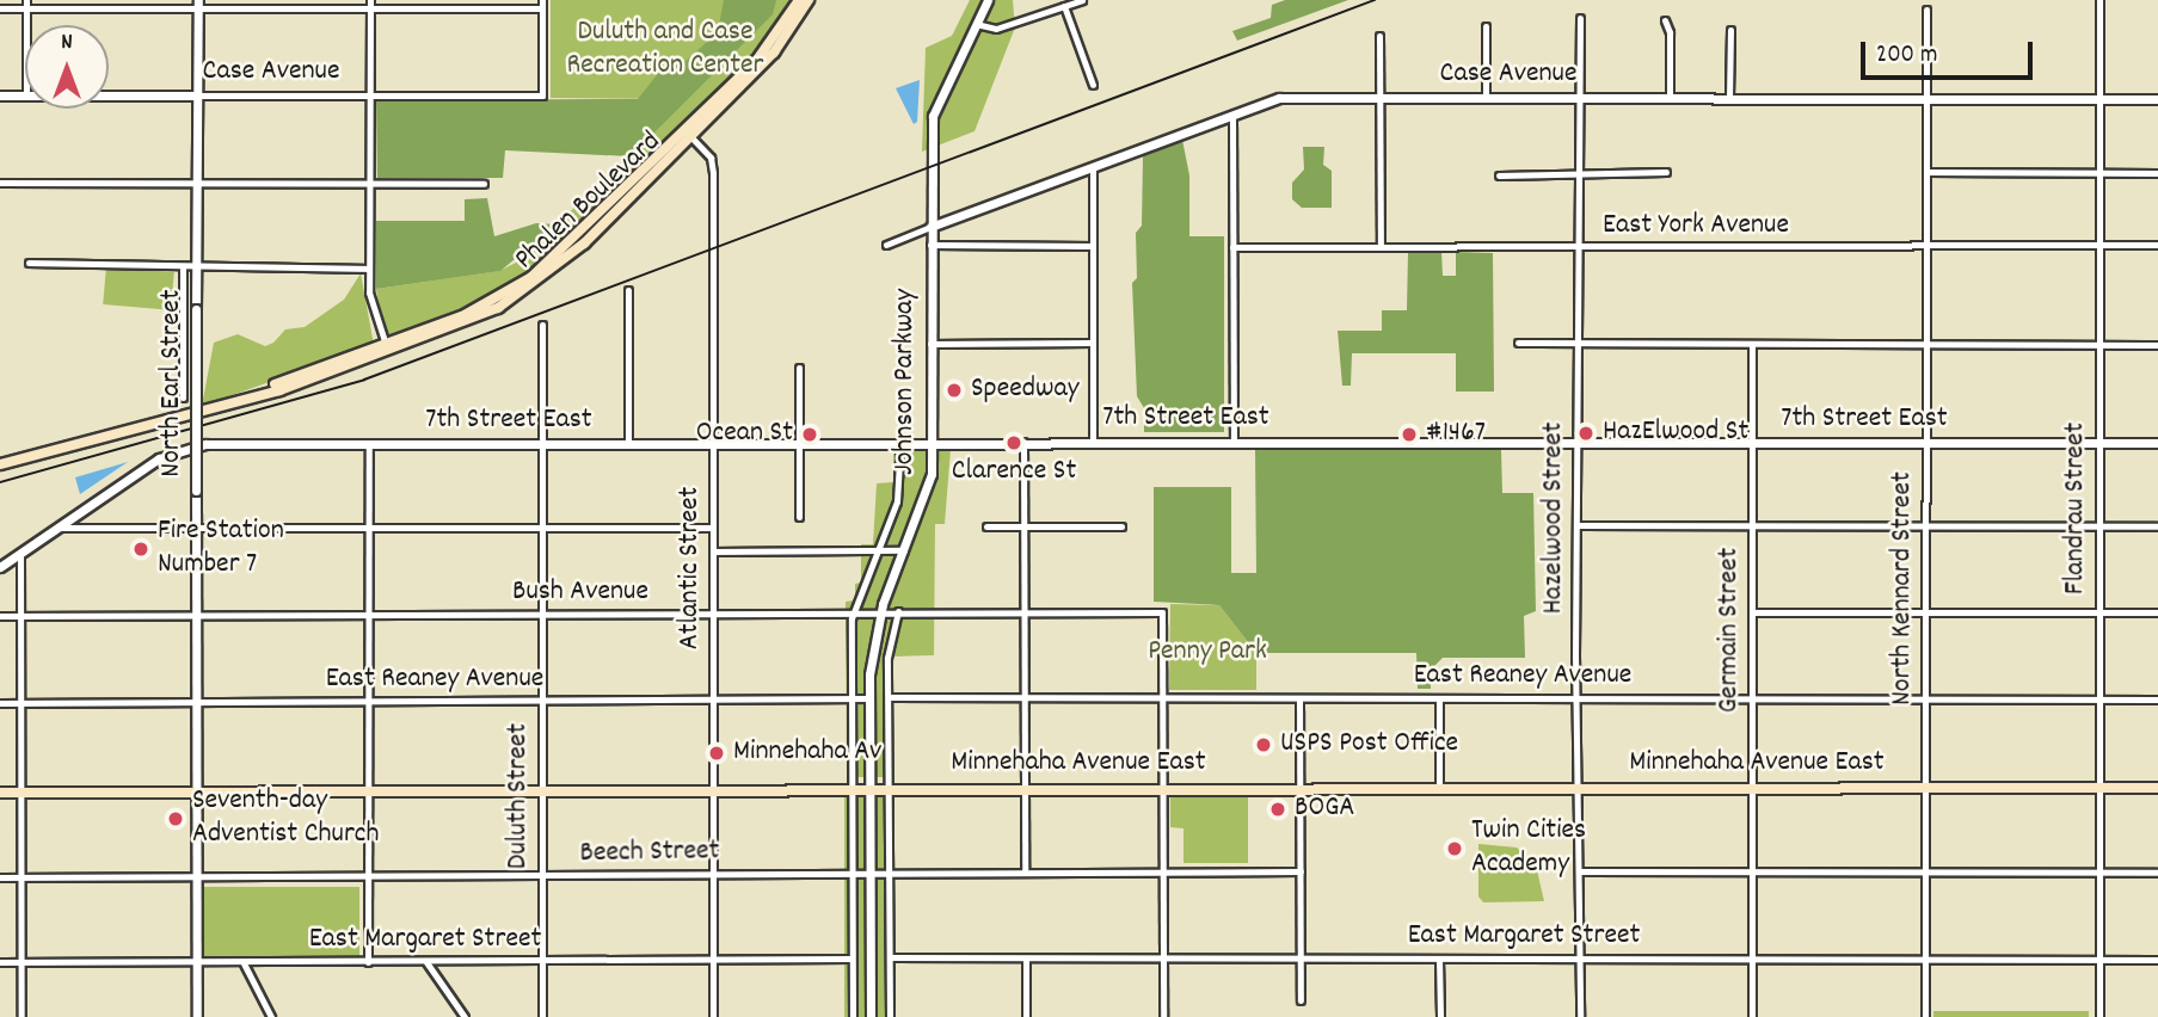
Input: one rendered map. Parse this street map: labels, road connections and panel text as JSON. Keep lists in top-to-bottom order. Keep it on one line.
{"streets":{"main road":["Phalen Boulevard","Minnehaha Avenue East"],"street":["Case Avenue","East York Avenue","Johnson Parkway","North Earl Street","7th Street East","Flandrau Street","Hazelwood Street","Atlantic Street","North Kennard Street","Bush Avenue","Germain Street","East Reaney Avenue","Duluth Street","Beech Street","East Margaret Street"]},"crossings":[["Case Avenue","Johnson Parkway"],["Case Avenue","North Earl Street"],["Case Avenue","Flandrau Street"],["Case Avenue","Hazelwood Street"],["Case Avenue","North Kennard Street"],["Phalen Boulevard","Atlantic Street"],["East York Avenue","Flandrau Street"],["East York Avenue","Hazelwood Street"],["East York Avenue","North Kennard Street"],["Johnson Parkway","7th Street East"],["Johnson Parkway","Bush Avenue"],["Johnson Parkway","East Reaney Avenue"],["Johnson Parkway","Minnehaha Avenue East"],["Johnson Parkway","Beech Street"],["Johnson Parkway","East Margaret Street"],["North Earl Street","Bush Avenue"],["North Earl Street","East Reaney Avenue"],["North Earl Street","Minnehaha Avenue East"],["North Earl Street","Beech Street"],["North Earl Street","East Margaret Street"],["7th Street East","Flandrau Street"],["7th Street East","Hazelwood Street"],["7th Street East","Atlantic Street"],["7th Street East","North Kennard Street"],["7th Street East","Germain Street"],["7th Street East","Duluth Street"],["Flandrau Street","East Reaney Avenue"],["Flandrau Street","Minnehaha Avenue East"],["Flandrau Street","East Margaret Street"],["Hazelwood Street","East Reaney Avenue"],["Hazelwood Street","Minnehaha Avenue East"],["Hazelwood Street","East Margaret Street"],["Atlantic Street","Bush Avenue"],["Atlantic Street","East Reaney Avenue"],["Atlantic Street","Minnehaha Avenue East"],["Atlantic Street","Beech Street"],["Atlantic Street","East Margaret Street"],["North Kennard Street","East Reaney Avenue"],["North Kennard Street","Minnehaha Avenue East"],["North Kennard Street","East Margaret Street"],["Bush Avenue","East Reaney Avenue"],["Bush Avenue","Duluth Street"],["Germain Street","East Reaney Avenue"],["Germain Street","Minnehaha Avenue East"],["Germain Street","East Margaret Street"],["East Reaney Avenue","Duluth Street"],["Minnehaha Avenue East","Duluth Street"],["Duluth Street","Beech Street"],["Duluth Street","East Margaret Street"]],"parks":["Duluth and Case Recreation Center","Penny Park"],"places":["Speedway","HazElwood St","Ocean St","#1467","Clarence St","Fire Station Number 7","USPS Post Office","Minnehaha Av","BOGA","Seventh-day Adventist Church","Twin Cities Academy"],"scale_bar":"200 m","north":"top"}
